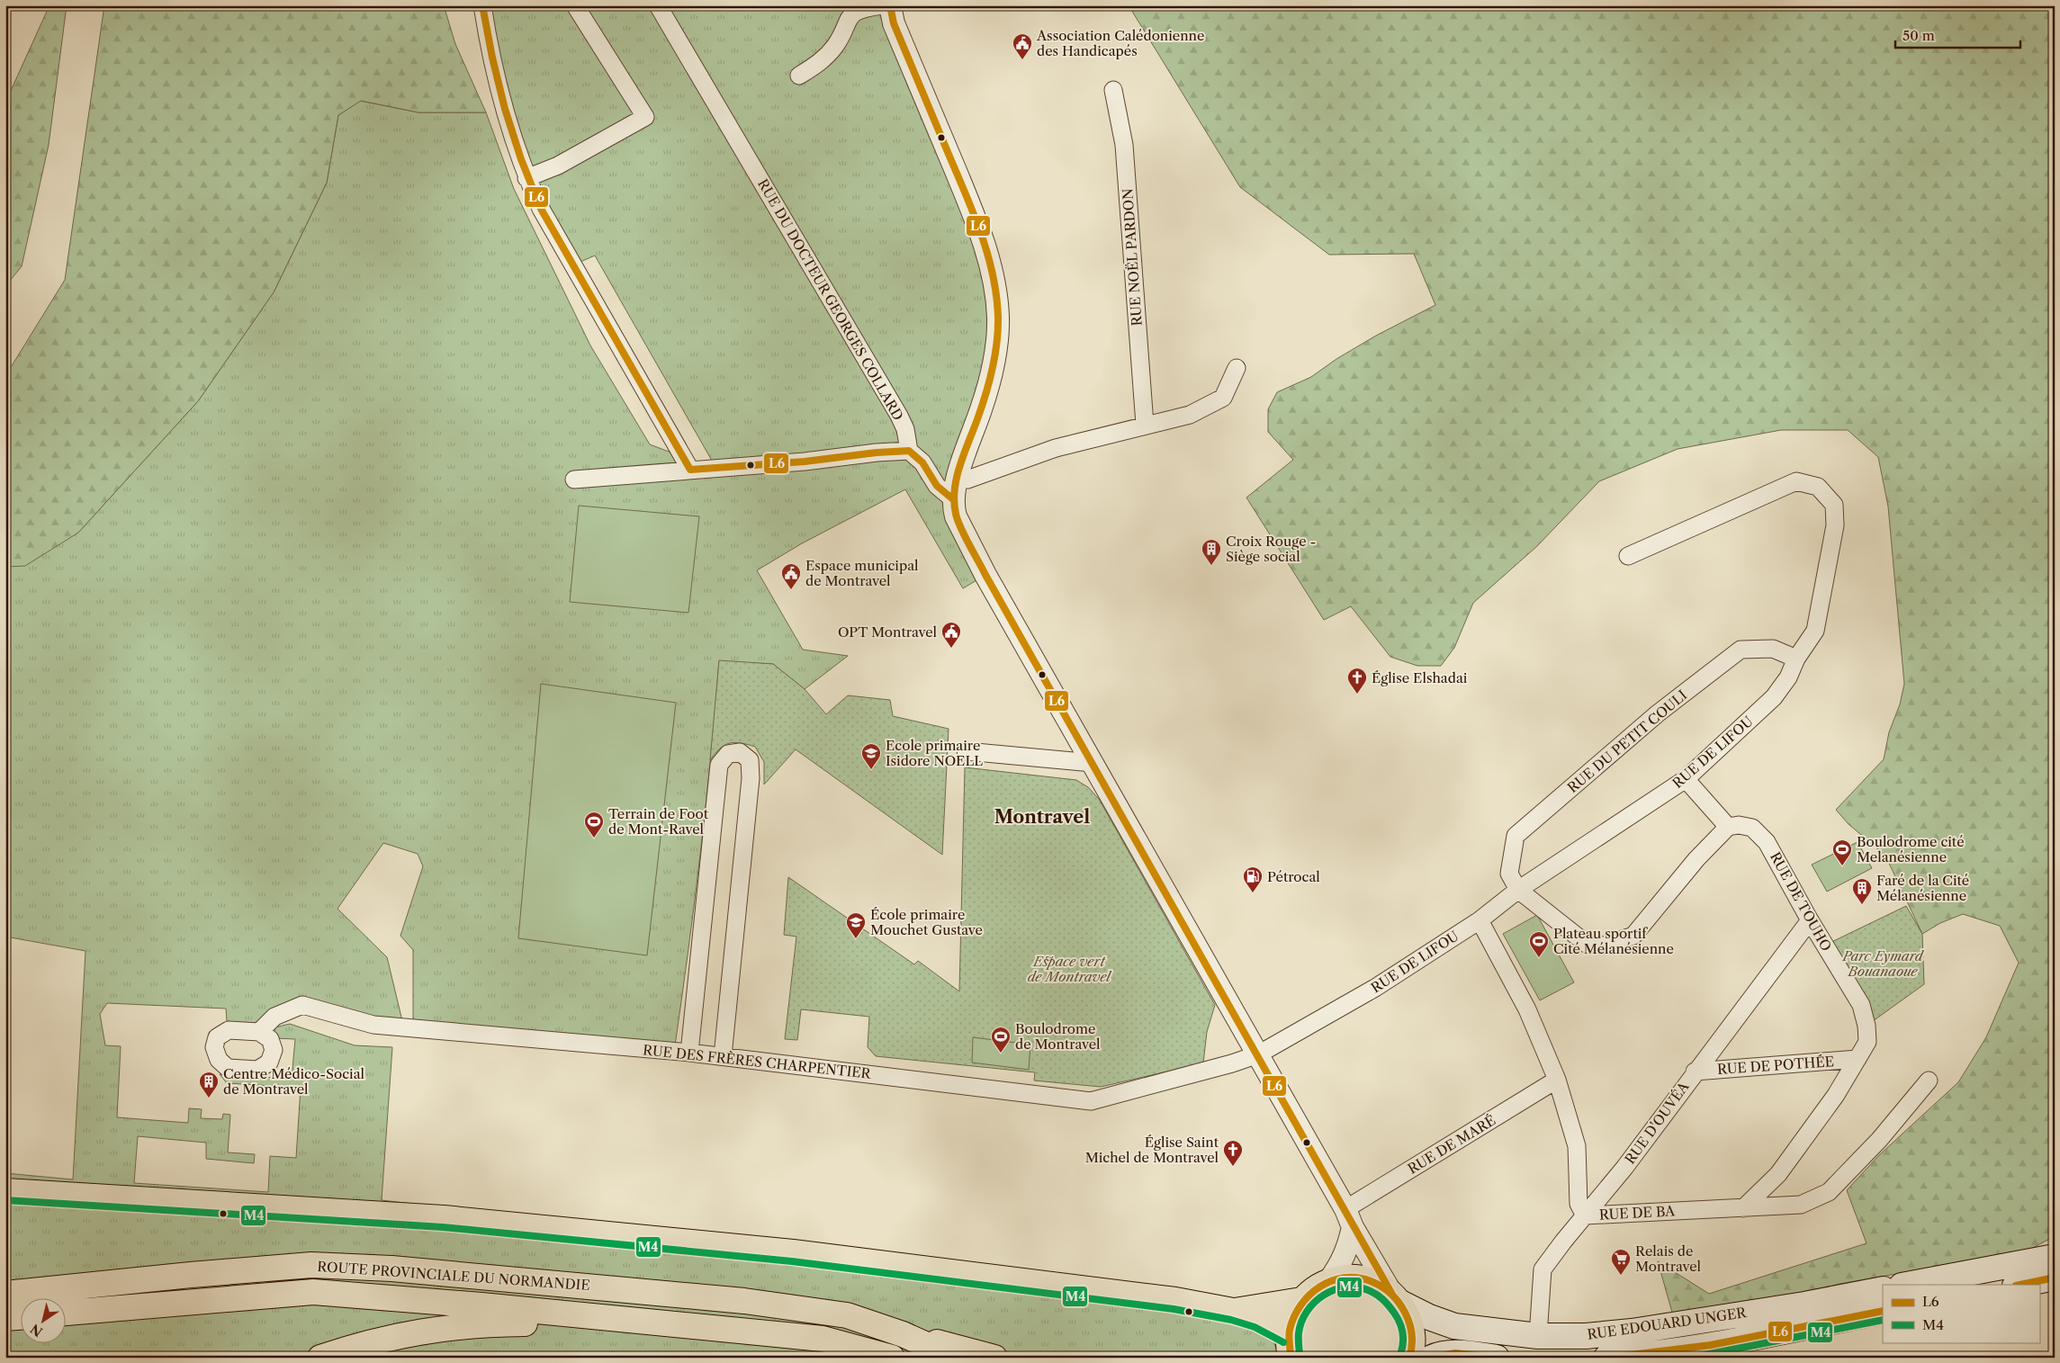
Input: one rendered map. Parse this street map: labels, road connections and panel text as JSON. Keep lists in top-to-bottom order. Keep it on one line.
{"streets":{"main road":["ROUTE PROVINCIALE DU NORMANDIE","RUE EDOUARD UNGER"],"street":["RUE NOËL PARDON","RUE DU DOCTEUR GEORGES COLLARD","RUE DU PETIT COULI","RUE DE LIFOU","RUE DE TOUHO","RUE DES FRÈRES CHARPENTIER","RUE DE POTHÉE","RUE D'OUVÉA","RUE DE MARÉ","RUE DE BA"]},"crossings":[["RUE DU PETIT COULI","RUE DE LIFOU"],["RUE DE LIFOU","RUE DES FRÈRES CHARPENTIER"],["RUE DE LIFOU","RUE DE BA"],["RUE DE TOUHO","RUE DE POTHÉE"],["RUE DE TOUHO","RUE D'OUVÉA"],["RUE DE TOUHO","RUE DE BA"],["RUE DE POTHÉE","RUE D'OUVÉA"],["RUE D'OUVÉA","RUE DE BA"],["RUE D'OUVÉA","RUE EDOUARD UNGER"],["RUE DE MARÉ","RUE DE BA"]],"districts":["Montravel"],"parks":["Parc Eymard Bouanaoue","Espace vert de Montravel"],"places":{"public building":["Association Calédonienne des Handicapés","Espace municipal de Montravel","OPT Montravel"],"building":["Croix Rouge - Siège social","Faré de la Cité Mélanésienne","Centre Médico-Social de Montravel"],"church":["Église Elshadai","Église Saint Michel de Montravel"],"school or university":["Ecole primaire Isidore NOELL","École primaire Mouchet Gustave"],"sports":["Terrain de Foot de Mont-Ravel","Boulodrome cité Melanésienne","Plateau sportif Cité Mélanésienne","Boulodrome de Montravel"],"fuel station":["Pétrocal"],"supermarket":["Relais de Montravel"]},"lines":["transit line L6","transit line M4"],"legend":["L6","M4"],"scale_bar":"50 m","north":"bottom left"}
